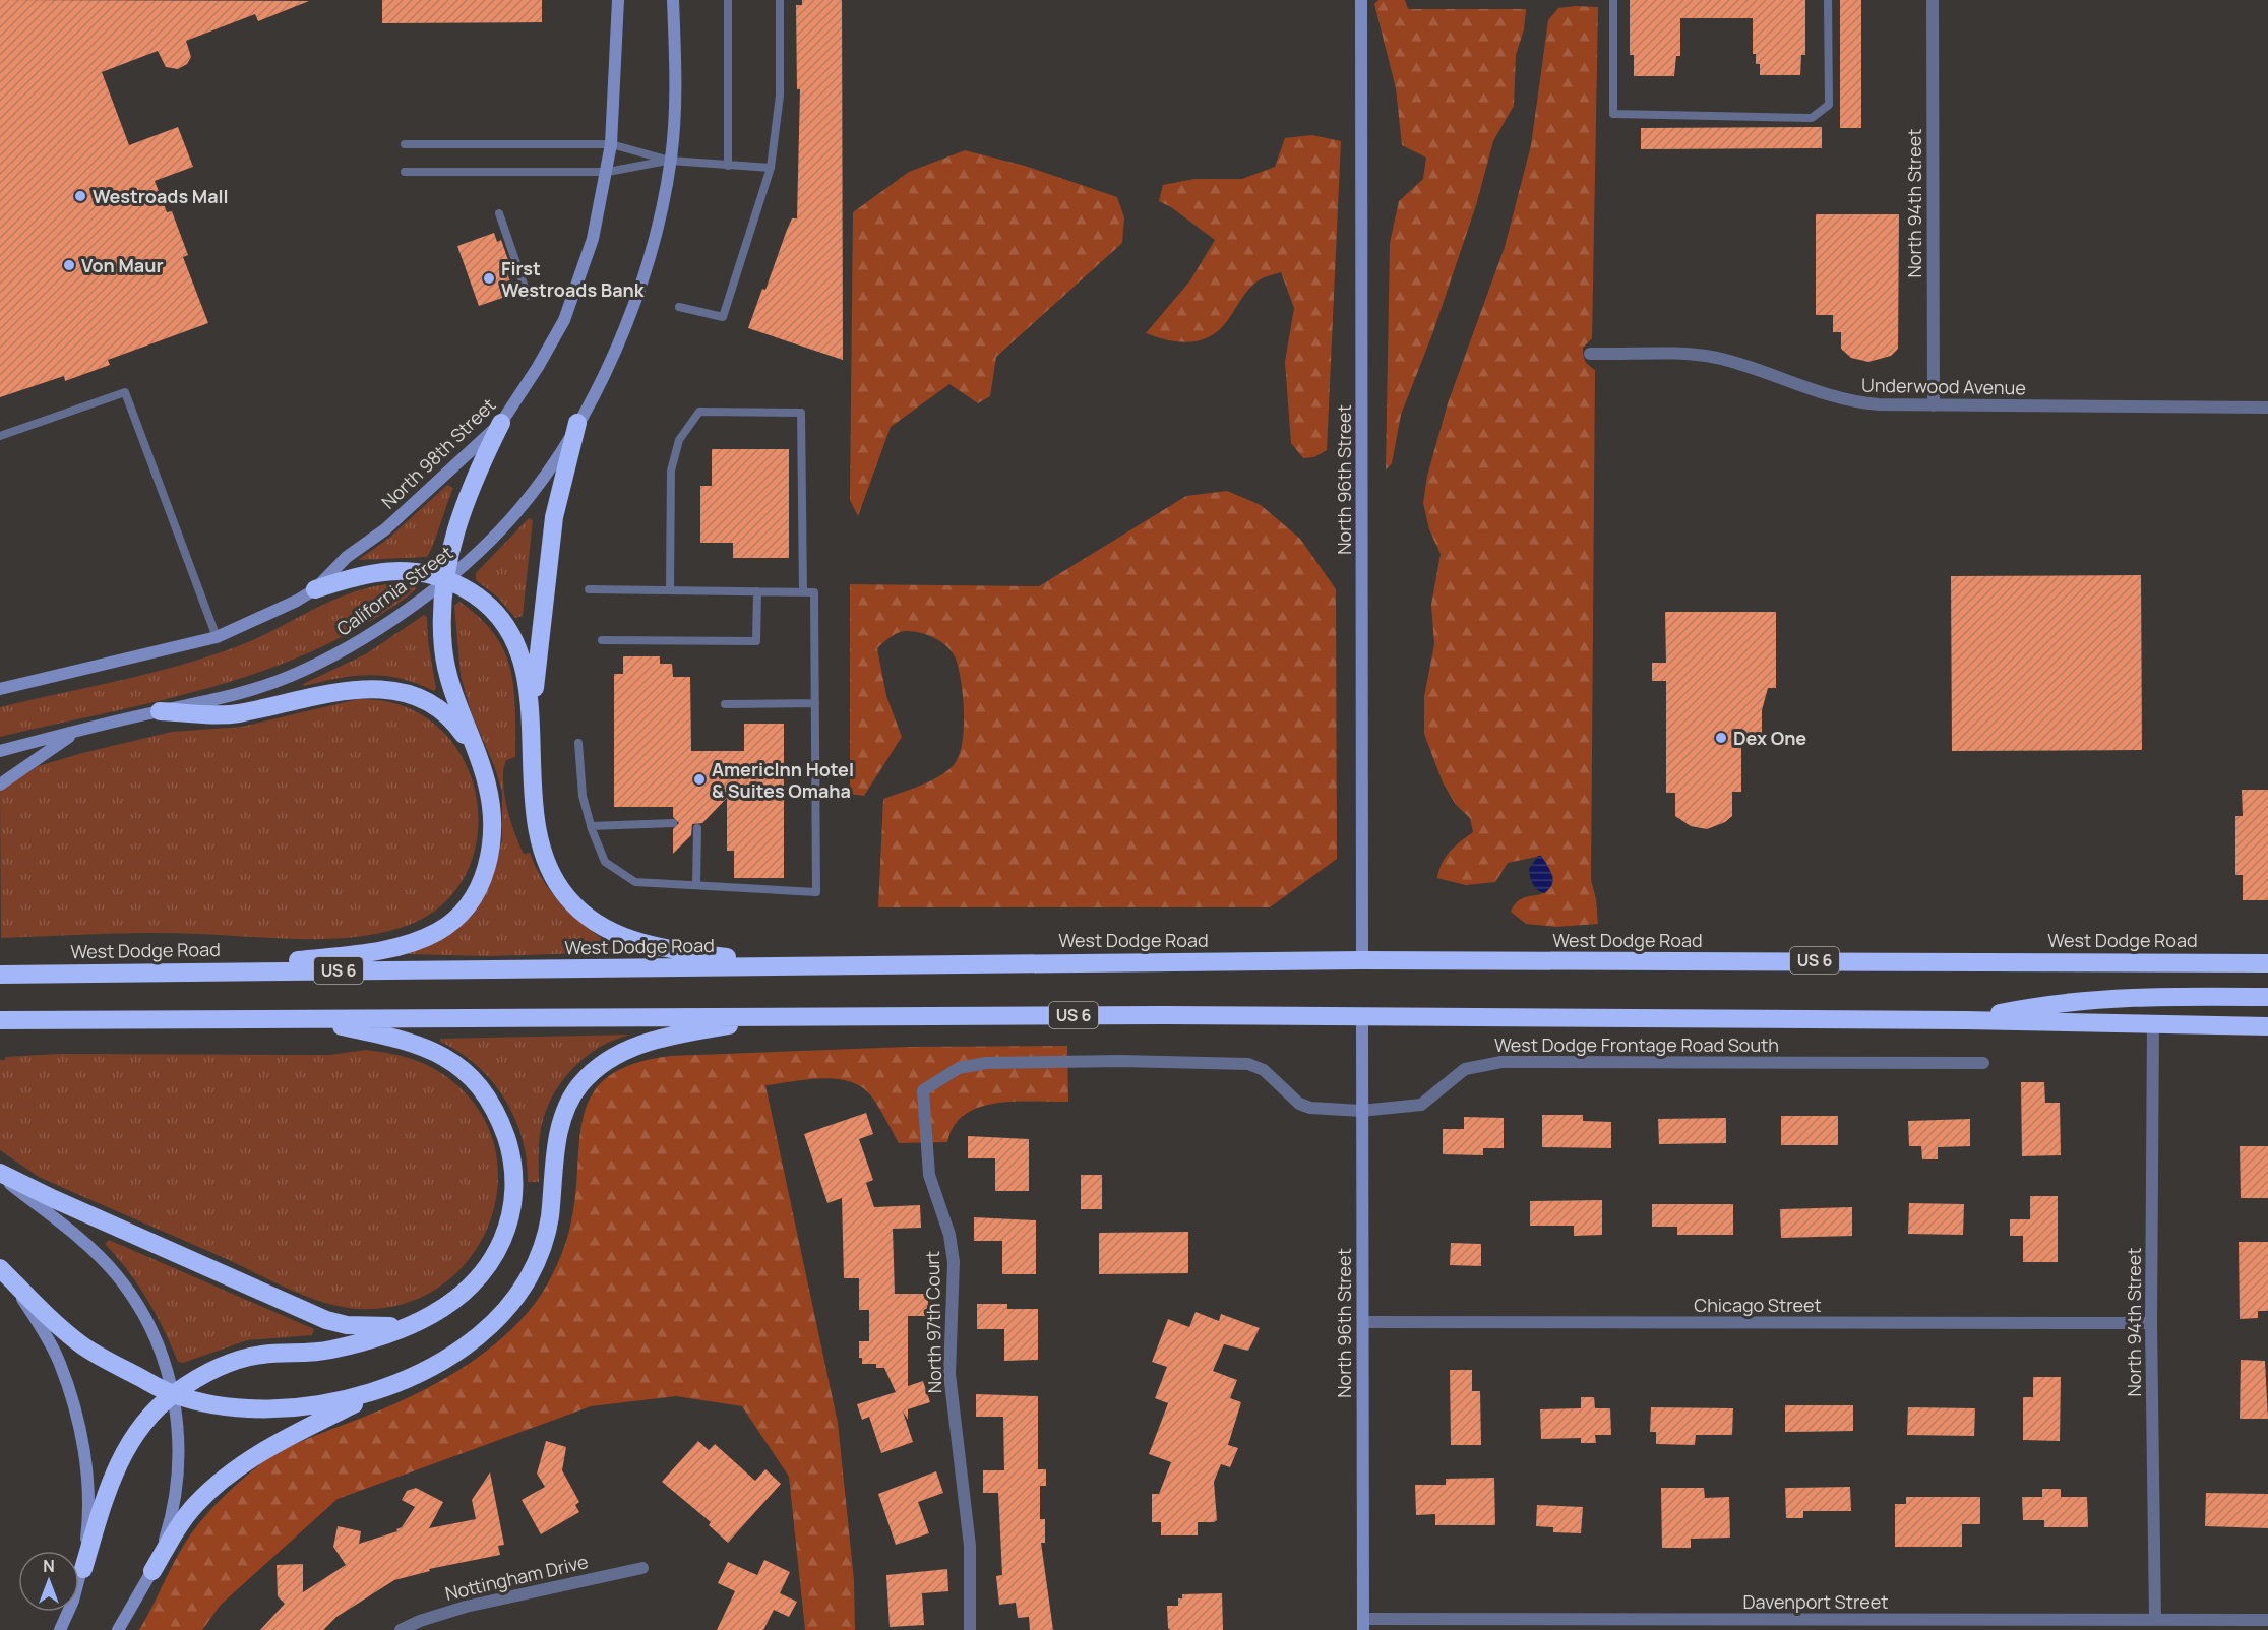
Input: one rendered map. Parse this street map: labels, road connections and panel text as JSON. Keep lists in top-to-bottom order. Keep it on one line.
{"streets":{"highway":["West Dodge Road","US 6"],"street":["North 94th Street","Underwood Avenue","North 98th Street","North 96th Street","California Street","West Dodge Frontage Road South","Chicago Street","North 97th Court","Nottingham Drive","Davenport Street"]},"crossings":[["North 94th Street","Underwood Avenue"],["North 94th Street","US 6"],["North 94th Street","Chicago Street"],["North 94th Street","Davenport Street"],["North 96th Street","West Dodge Road"],["North 96th Street","US 6"],["North 96th Street","West Dodge Frontage Road South"],["North 96th Street","Chicago Street"],["North 96th Street","Davenport Street"],["West Dodge Frontage Road South","North 97th Court"]],"places":["Westroads Mall","Von Maur","First Westroads Bank","Dex One","AmericInn Hotel & Suites Omaha"],"north":"top"}
